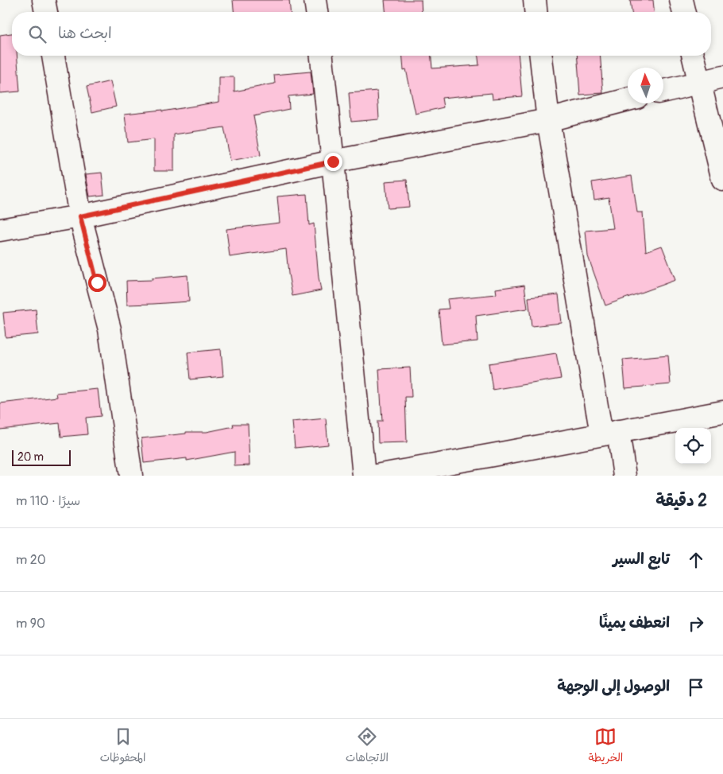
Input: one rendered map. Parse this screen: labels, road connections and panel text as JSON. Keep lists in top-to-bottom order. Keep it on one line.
{"scale_bar":"20 m","north":"top","page":{"search":"ابحث هنا","scale":"20 m","heading":["2 دقيقة","سيرًا · 110 m"],"list":[["تابع السير","20 m"],["انعطف يمينًا","90 m"],"الوصول إلى الوجهة"],"nav":["الخريطة","الاتجاهات","المحفوظات"]}}
